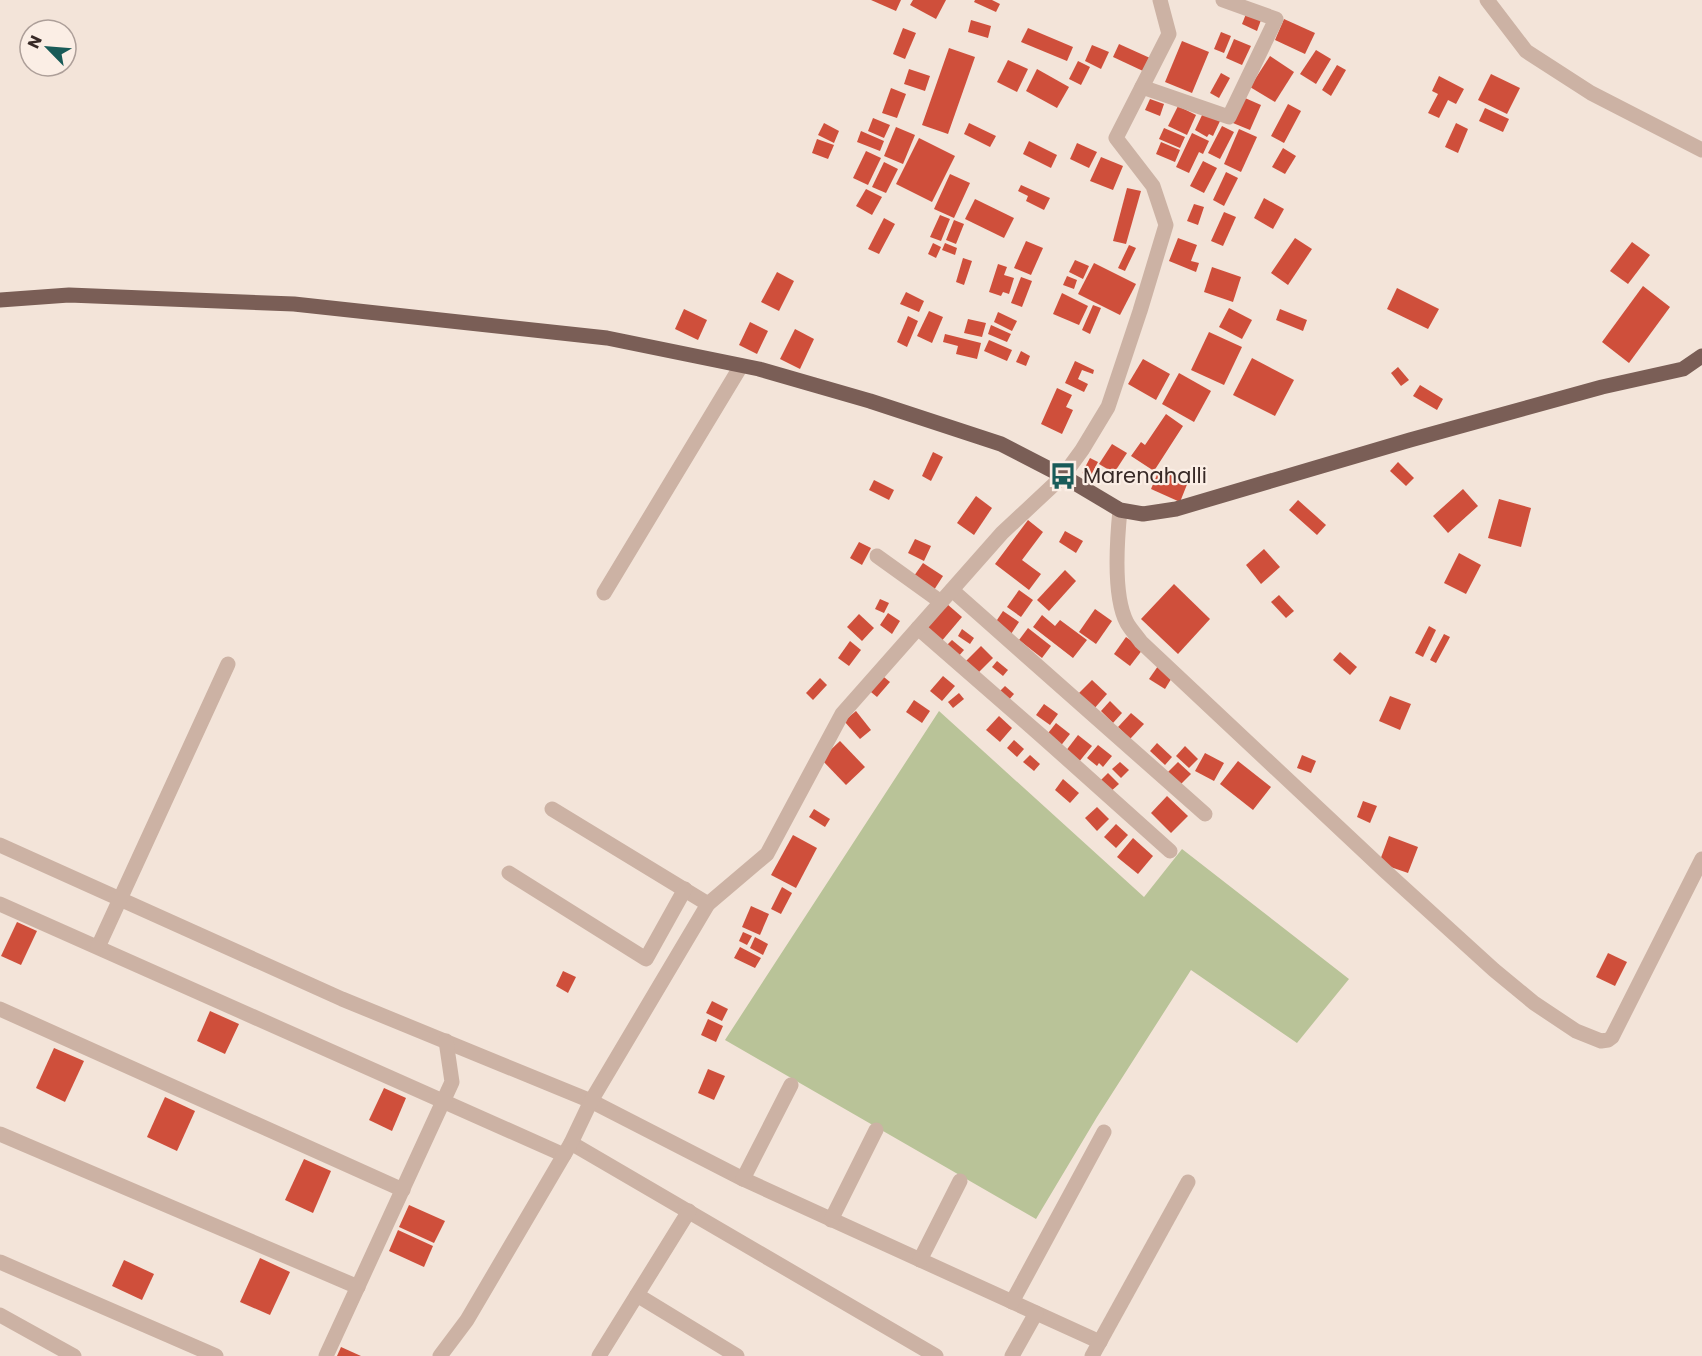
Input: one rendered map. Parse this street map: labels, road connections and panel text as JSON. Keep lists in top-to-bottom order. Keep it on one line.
{"places":{"bus stop":["Marenahalli"]},"north":"top left"}
